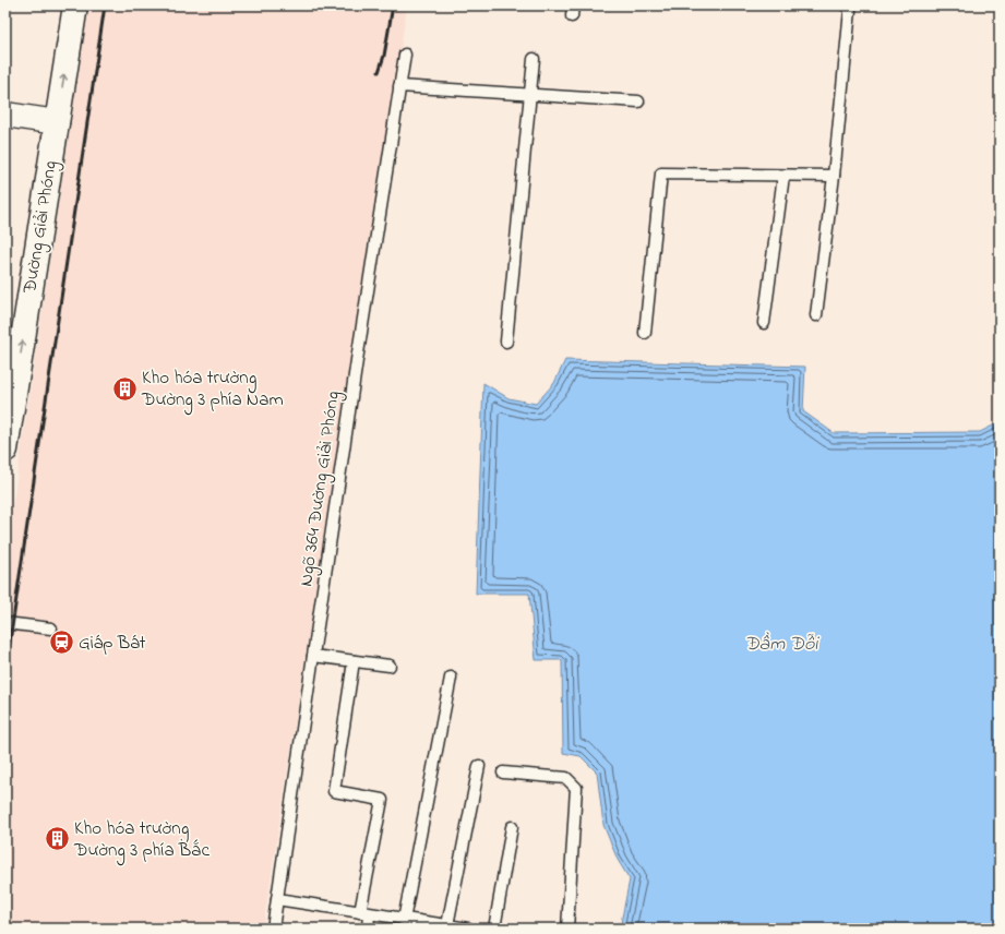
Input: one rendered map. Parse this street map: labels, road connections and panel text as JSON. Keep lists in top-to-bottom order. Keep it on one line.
{"streets":{"main road":["Đường Giải Phóng"],"lane":["Ngõ 364 Đường Giải Phóng"]},"one_way":["Đường Giải Phóng"],"water":["Đầm Đỗi"],"places":{"building":["Kho hóa trường Đường 3 phía Nam","Kho hóa trường Đường 3 phía Bắc"],"station":["Giáp Bát"]}}
